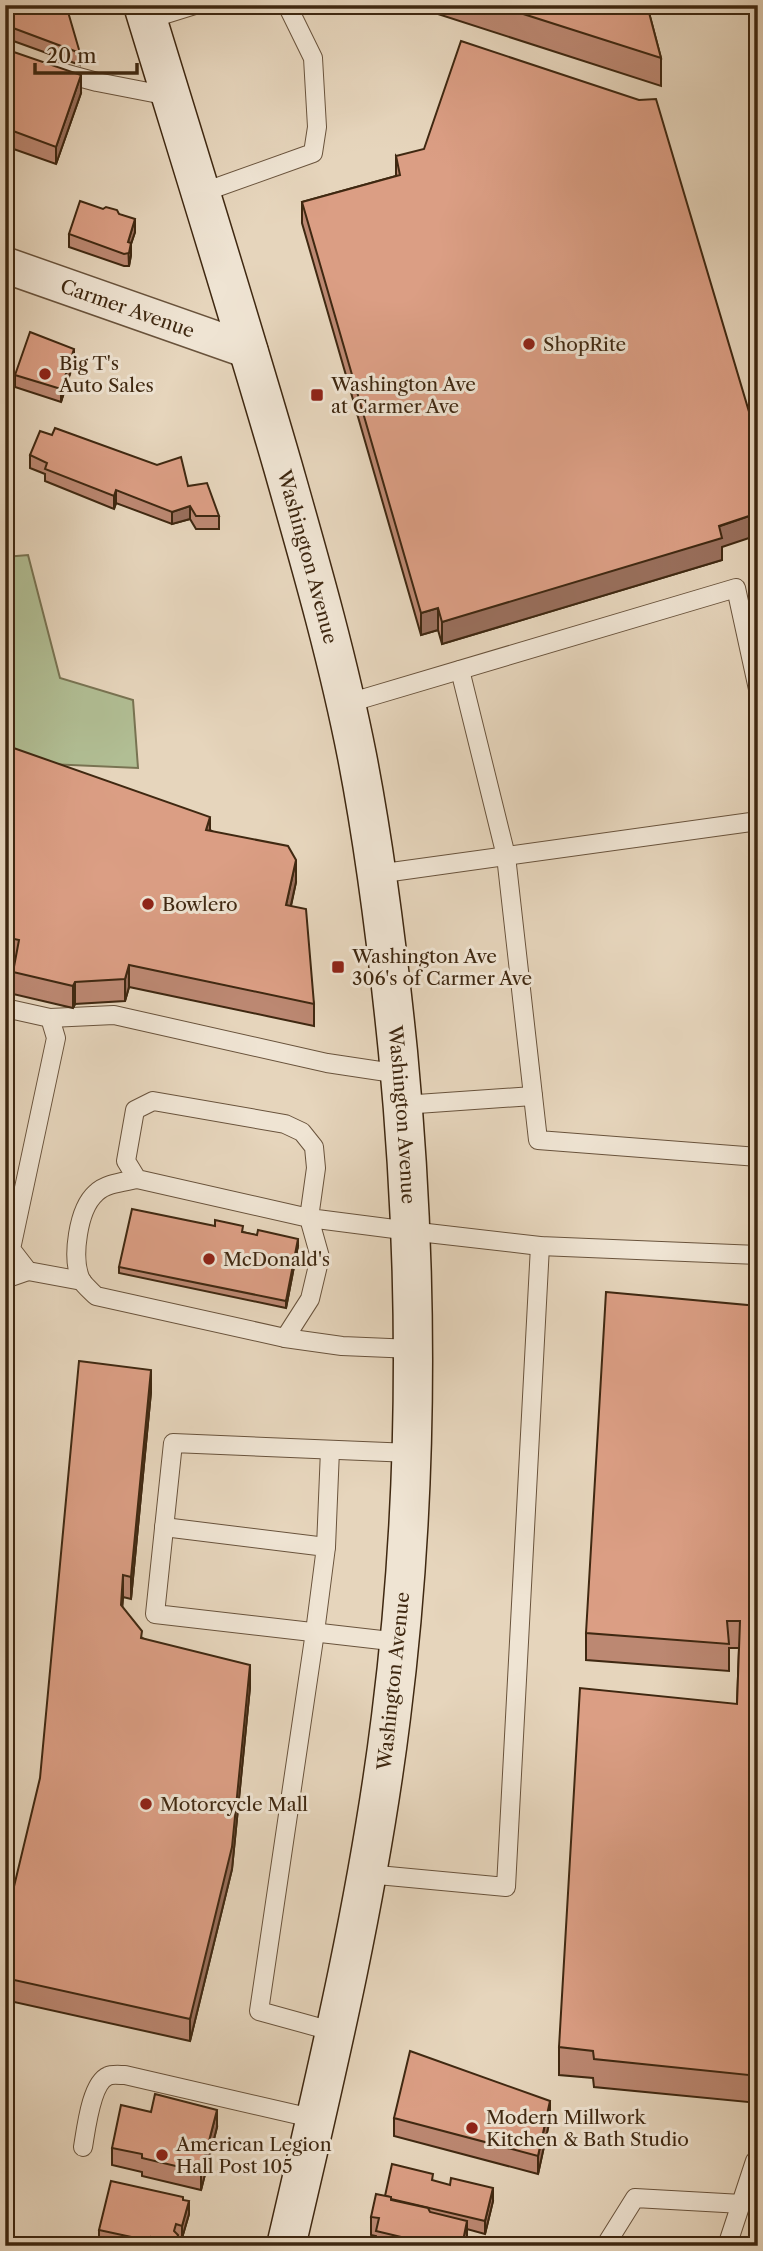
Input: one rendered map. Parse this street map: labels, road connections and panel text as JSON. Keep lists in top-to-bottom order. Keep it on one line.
{"streets":{"main road":["Washington Avenue"],"street":["Carmer Avenue"]},"crossings":[["Carmer Avenue","Washington Avenue"]],"places":{"other":["ShopRite","Big T's Auto Sales","Bowlero","McDonald's","Motorcycle Mall","Modern Millwork Kitchen & Bath Studio","American Legion Hall Post 105"],"transit":["Washington Ave at Carmer Ave","Washington Ave 306's of Carmer Ave"]},"scale_bar":"20 m"}
